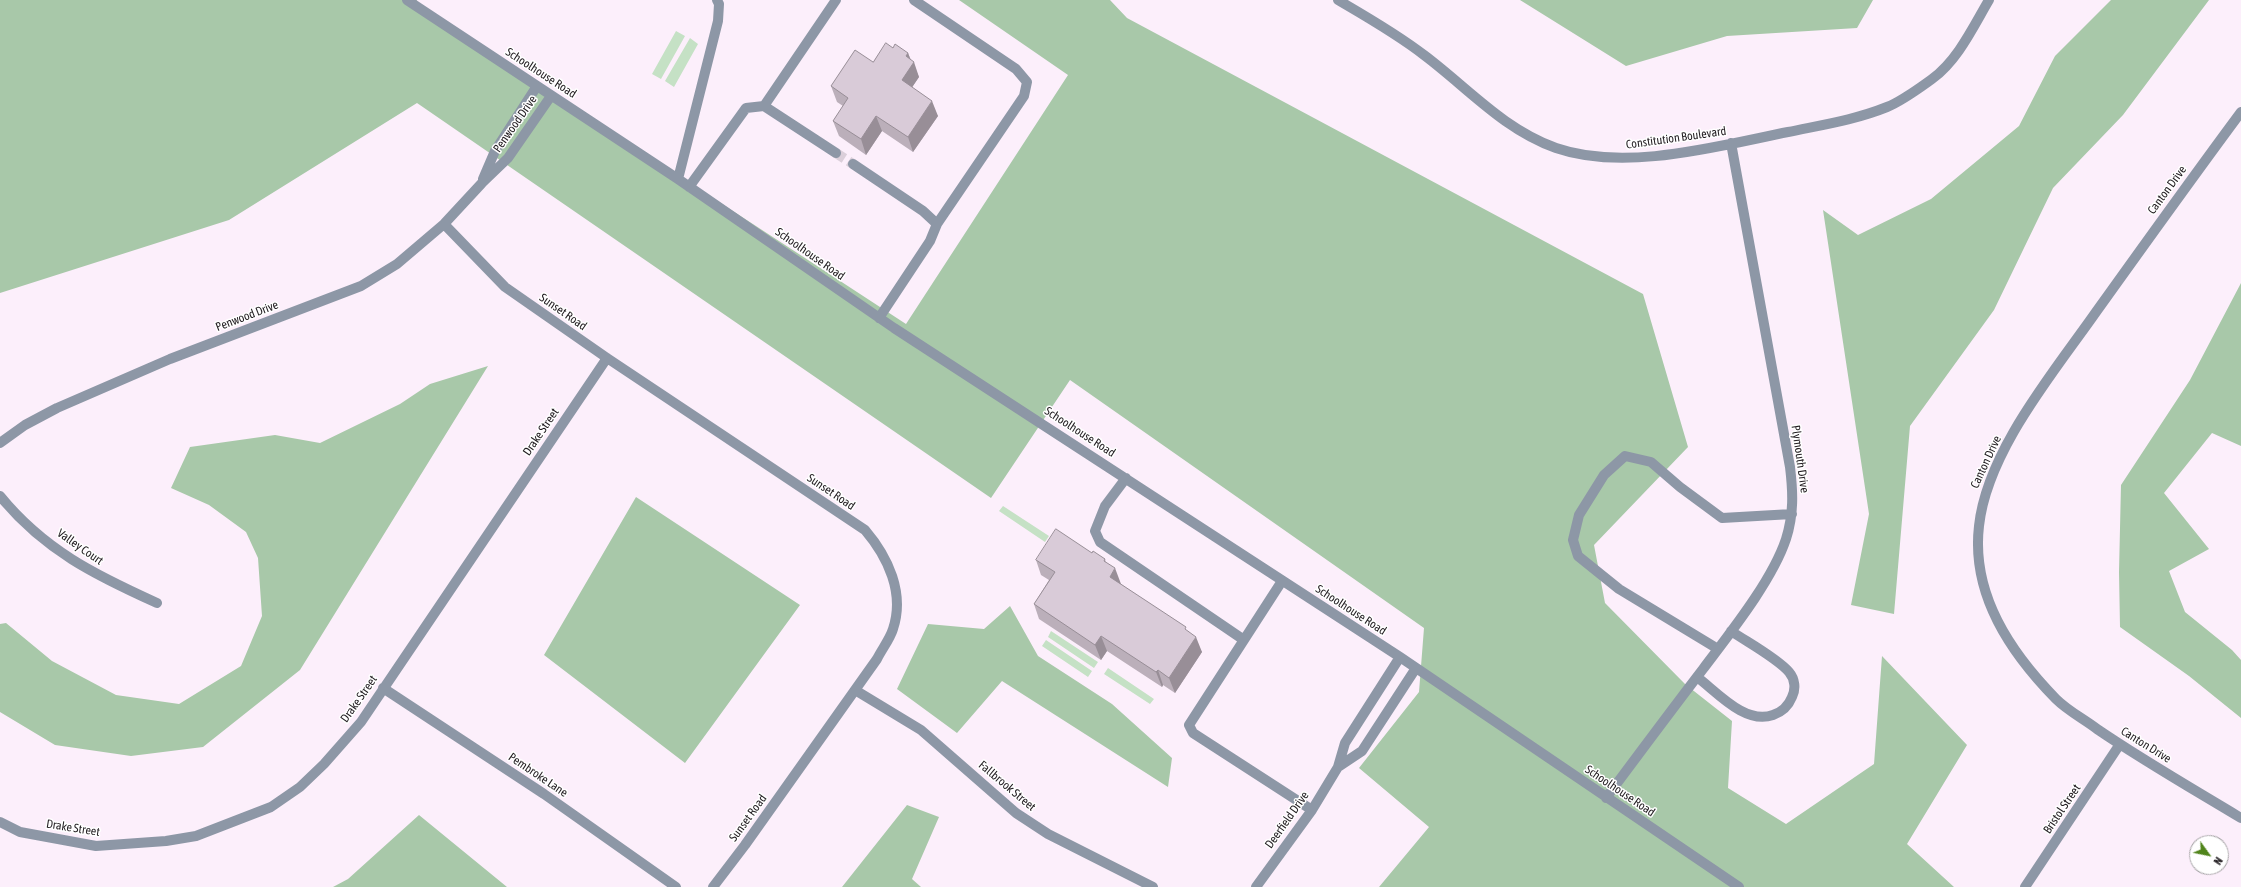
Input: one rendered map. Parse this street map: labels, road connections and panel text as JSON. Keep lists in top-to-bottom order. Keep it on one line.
{"streets":{"street":["Schoolhouse Road","Penwood Drive","Constitution Boulevard","Canton Drive","Sunset Road","Drake Street","Plymouth Drive","Valley Court","Pembroke Lane","Fallbrook Street","Bristol Street","Deerfield Drive"]},"crossings":[["Schoolhouse Road","Penwood Drive"],["Schoolhouse Road","Plymouth Drive"],["Schoolhouse Road","Deerfield Drive"],["Penwood Drive","Sunset Road"],["Constitution Boulevard","Plymouth Drive"],["Canton Drive","Bristol Street"],["Sunset Road","Drake Street"],["Sunset Road","Fallbrook Street"],["Drake Street","Pembroke Lane"]],"north":"bottom right"}
